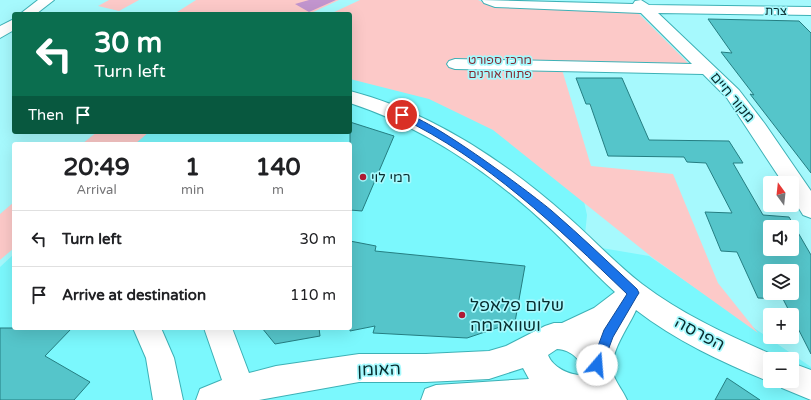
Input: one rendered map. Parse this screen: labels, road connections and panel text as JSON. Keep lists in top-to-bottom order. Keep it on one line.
{"streets":{"street":["צרת","מקור חיים","הפרסה","האומן"]},"crossings":[["צרת","מקור חיים"]],"parks":["מרכז ספורט פתוח אורנים"],"places":["רמי לוי","שלום פלאפל ושווארמה"],"north":"top","page":{"turn":["30 m","Turn left"],"then":"Then","eta":["20:49","Arrival","1","min","140","m"],"map_buttons":["+","−"],"list":[{"name":"Turn left","value":"30 m"},{"name":"Arrive at destination","value":"110 m"}]}}
